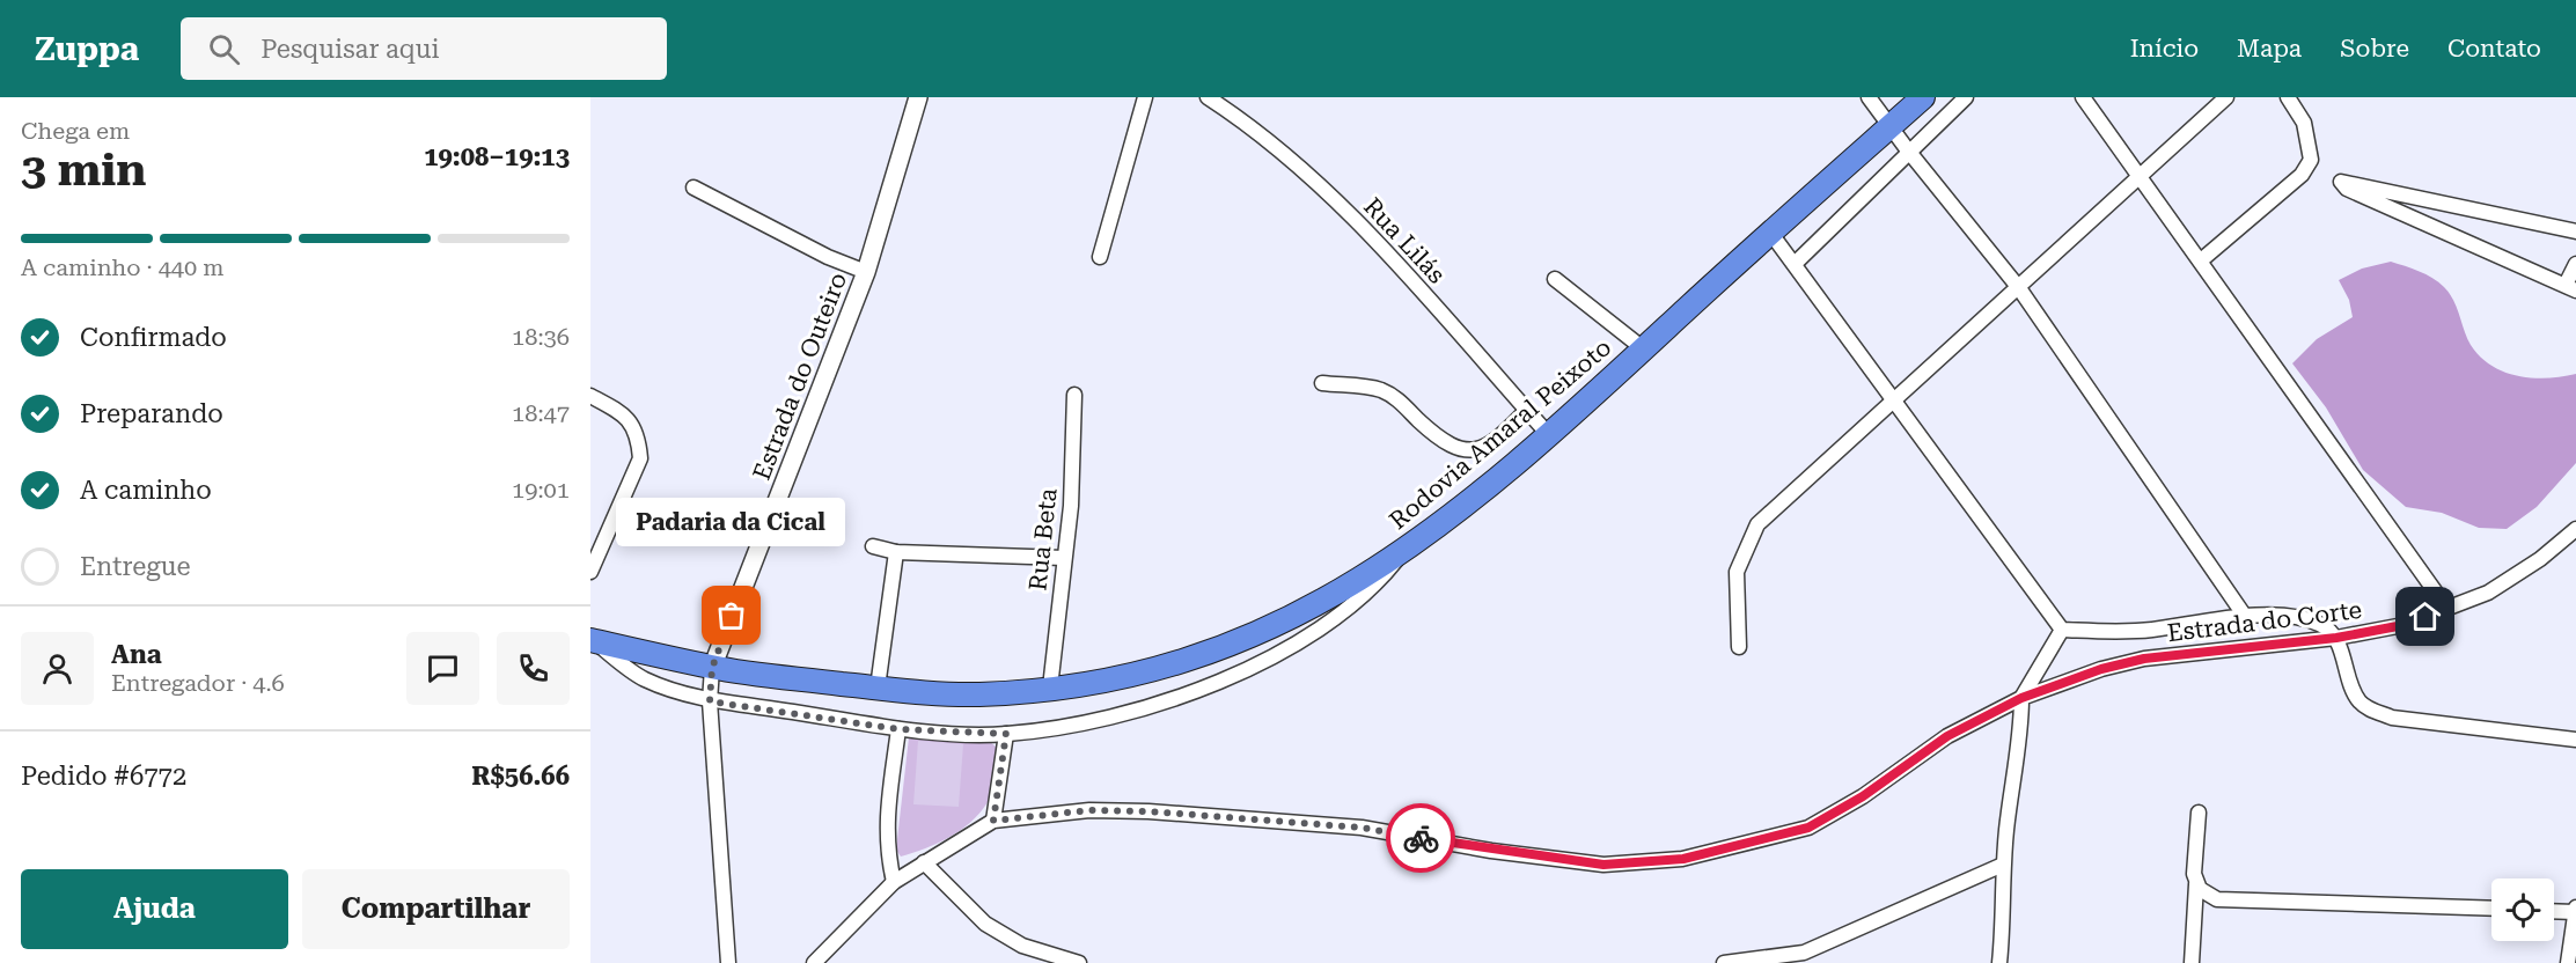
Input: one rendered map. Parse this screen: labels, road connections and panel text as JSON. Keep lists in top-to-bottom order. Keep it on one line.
{"streets":{"highway":["Rodovia Amaral Peixoto"],"street":["Rua Lilás","Estrada do Outeiro","Rua Beta","Estrada do Corte"]},"crossings":[["Rua Lilás","Rodovia Amaral Peixoto"],["Estrada do Outeiro","Rodovia Amaral Peixoto"],["Rodovia Amaral Peixoto","Rua Beta"]],"places":["Padaria da Cical"],"page":{"header":"Zuppa","search":"Pesquisar aqui","nav":["Início","Mapa","Sobre","Contato"],"heading":["3 min","Chega em","19:08–19:13"],"panel":["Ana","Entregador · 4.6","Pedido #6772","R$56.66"],"bar":"A caminho · 440 m","list":[["Confirmado","18:36"],["Preparando","18:47"],["A caminho","19:01"],"Entregue"],"bubble":"Padaria da Cical","buttons":["Ajuda","Compartilhar"]}}
